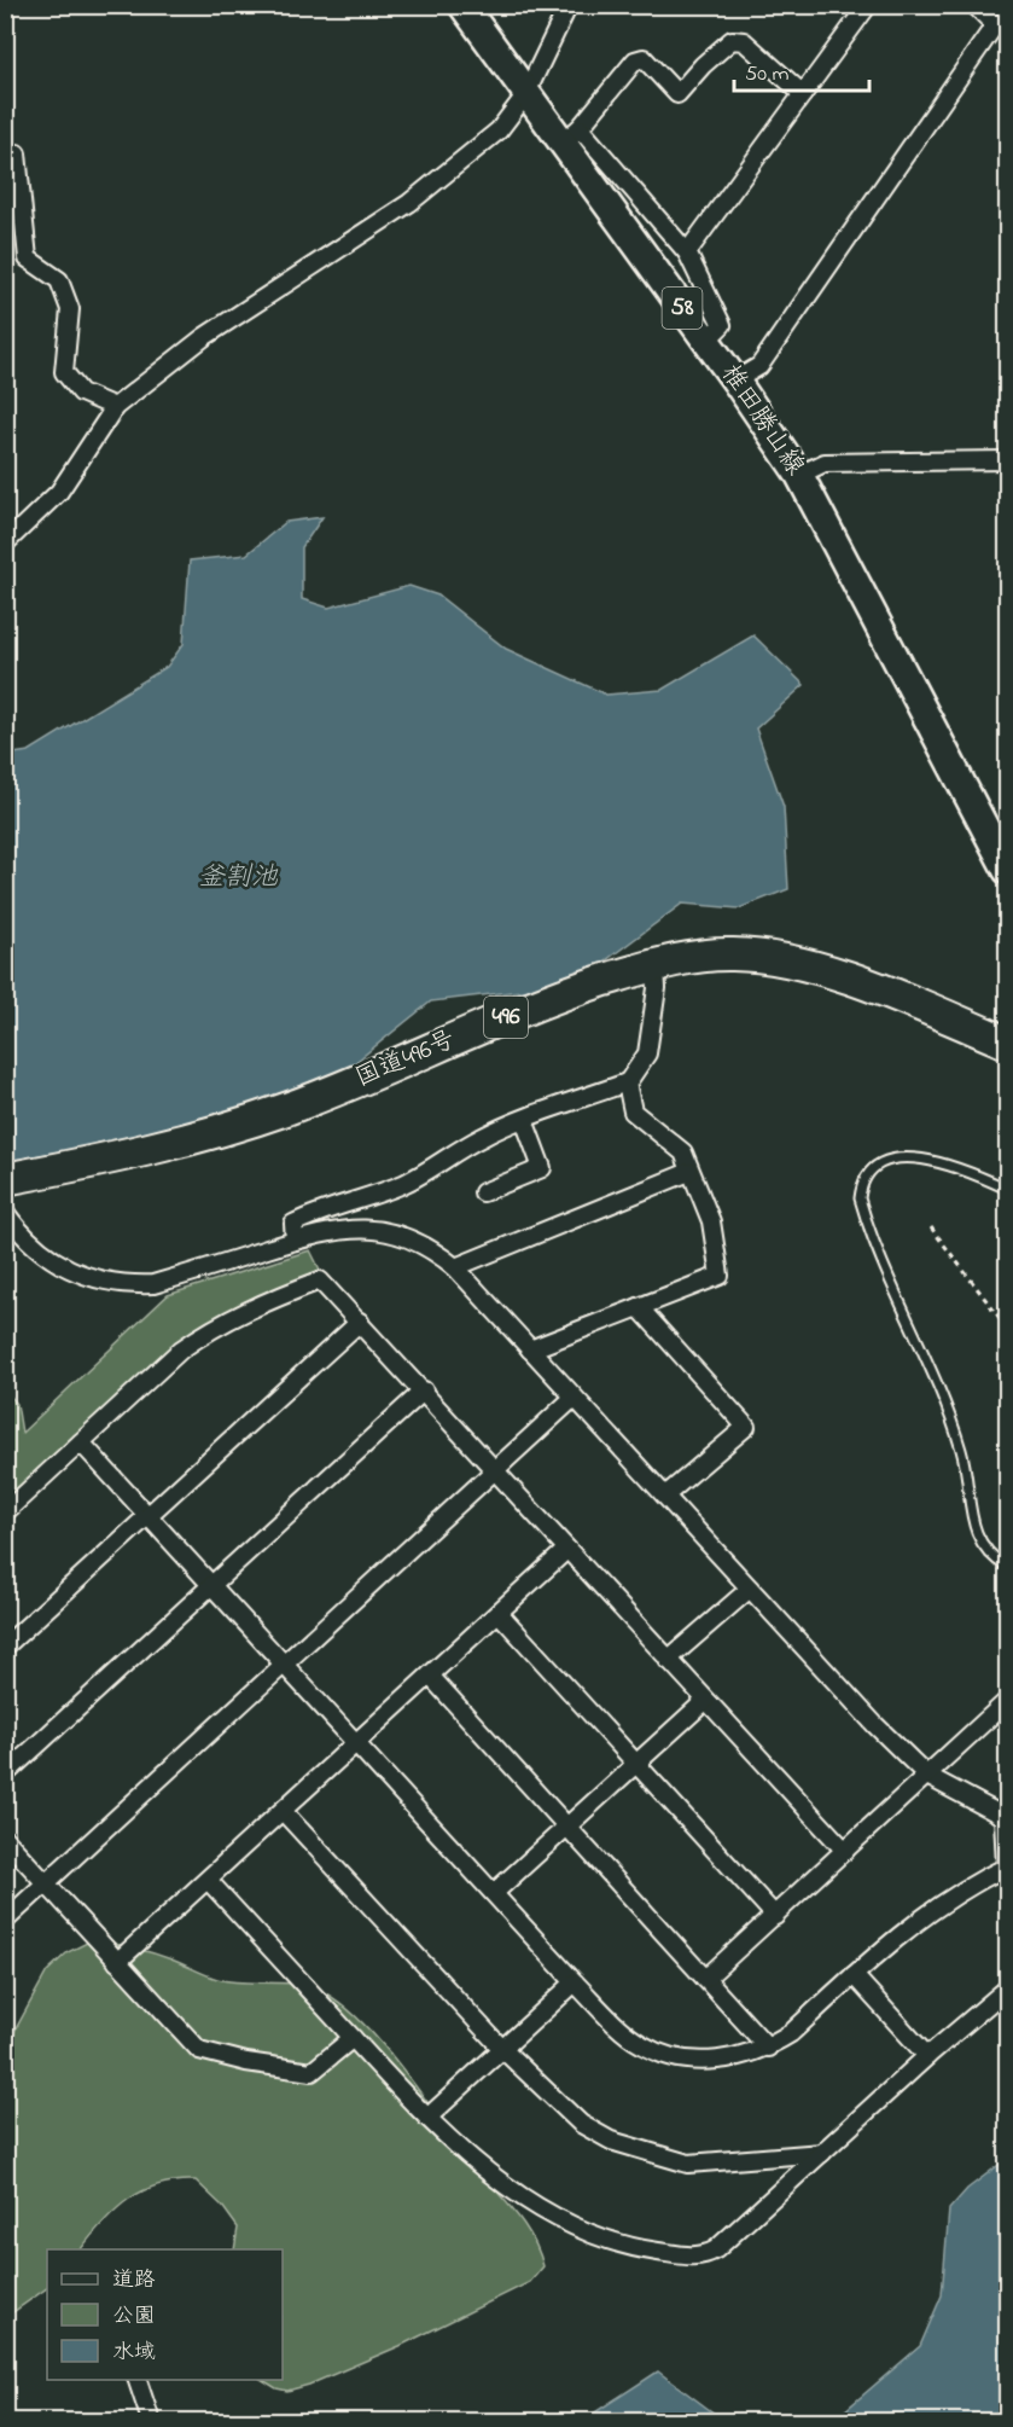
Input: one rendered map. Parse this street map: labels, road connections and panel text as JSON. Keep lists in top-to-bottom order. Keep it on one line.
{"streets":{"highway":["496","国道496号"],"main road":["58","椎田勝山線"]},"water":["釜割池"],"legend":["道路","公園","水域"],"scale_bar":"50 m"}
